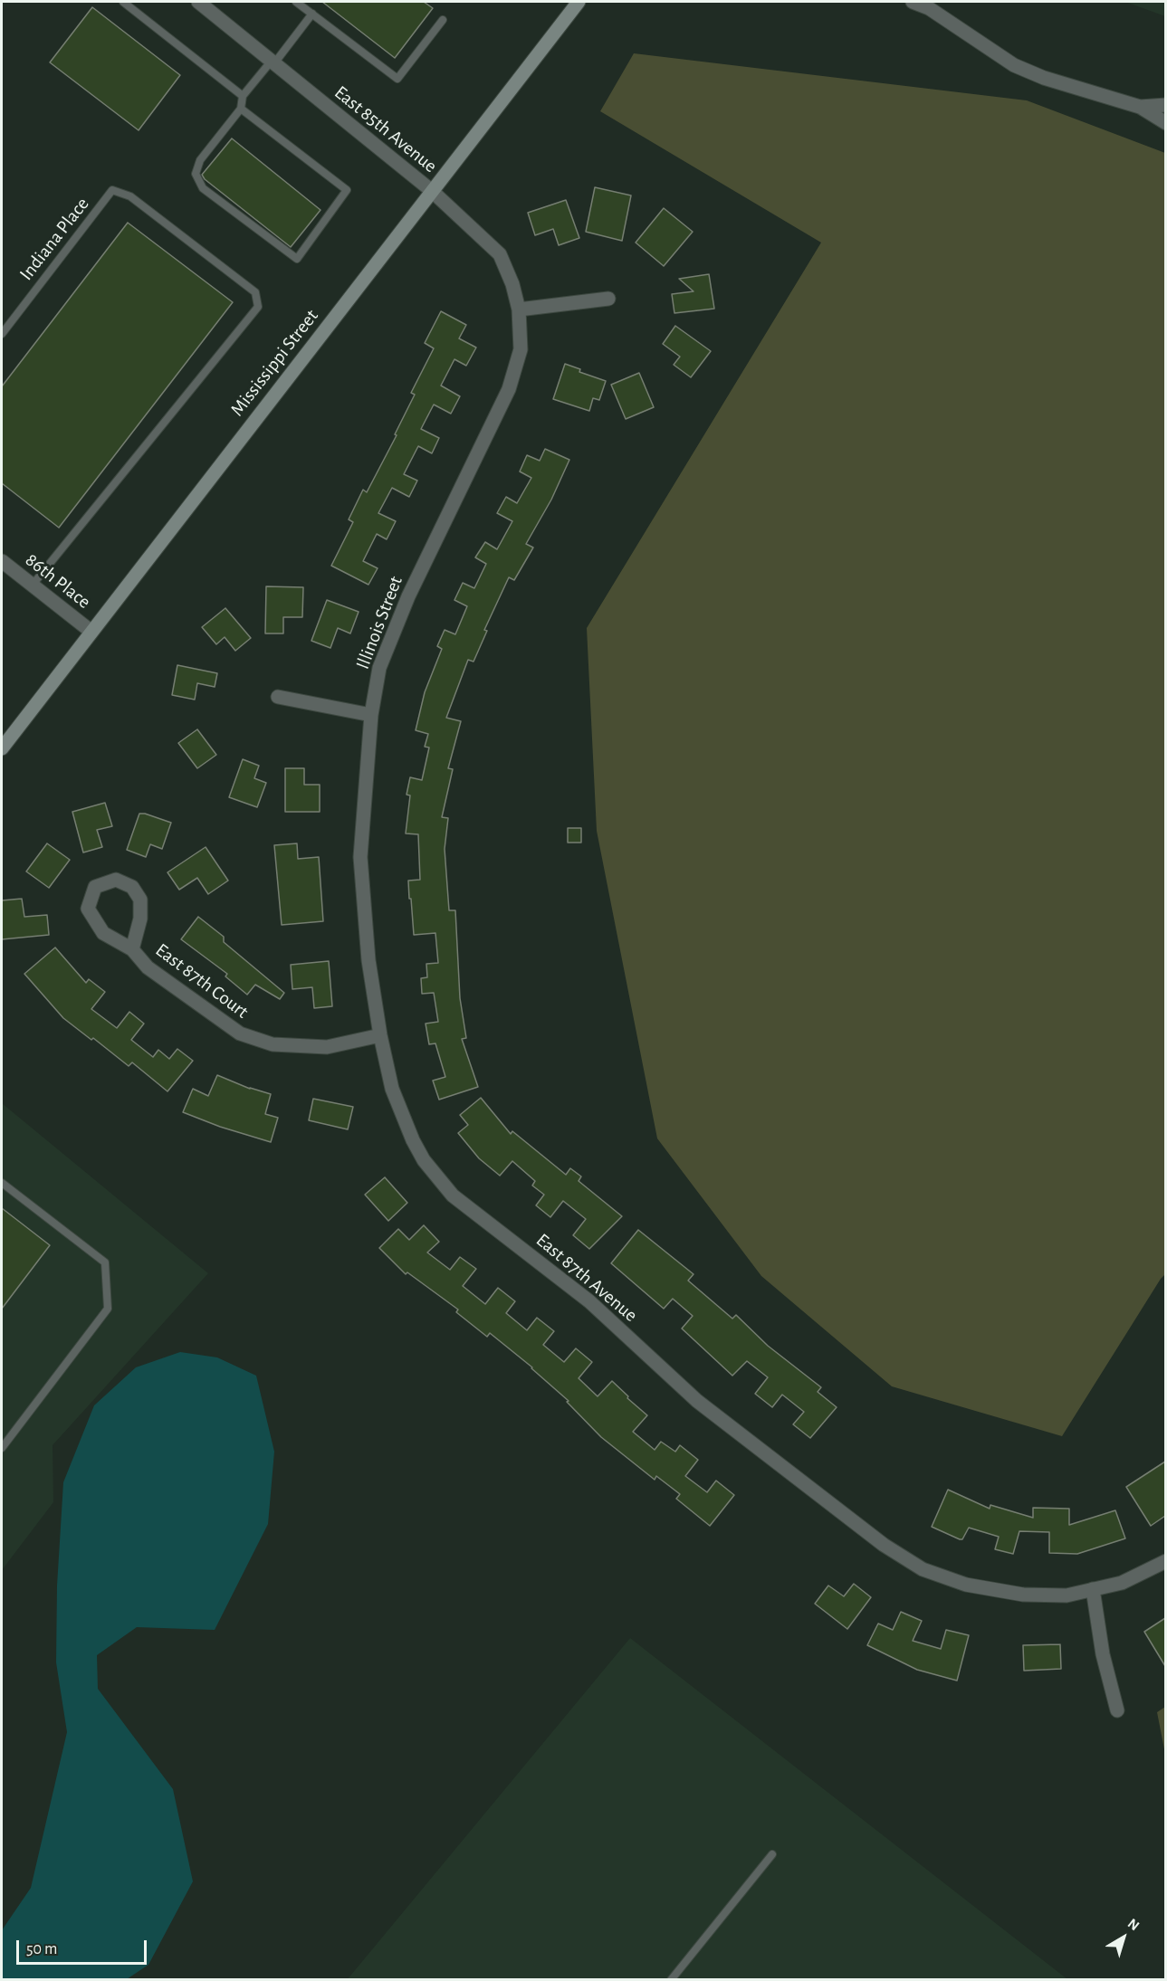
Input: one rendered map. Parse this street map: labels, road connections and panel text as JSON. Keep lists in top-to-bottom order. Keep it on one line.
{"streets":{"street":["East 85th Avenue","Mississippi Street","86th Place","Illinois Street","East 87th Court","East 87th Avenue"],"lane":["Indiana Place"]},"crossings":[["East 85th Avenue","Mississippi Street"],["East 85th Avenue","Illinois Street"],["Indiana Place","86th Place"],["Mississippi Street","86th Place"],["Illinois Street","East 87th Court"],["Illinois Street","East 87th Avenue"],["East 87th Court","East 87th Avenue"]],"scale_bar":"50 m","north":"top right"}
